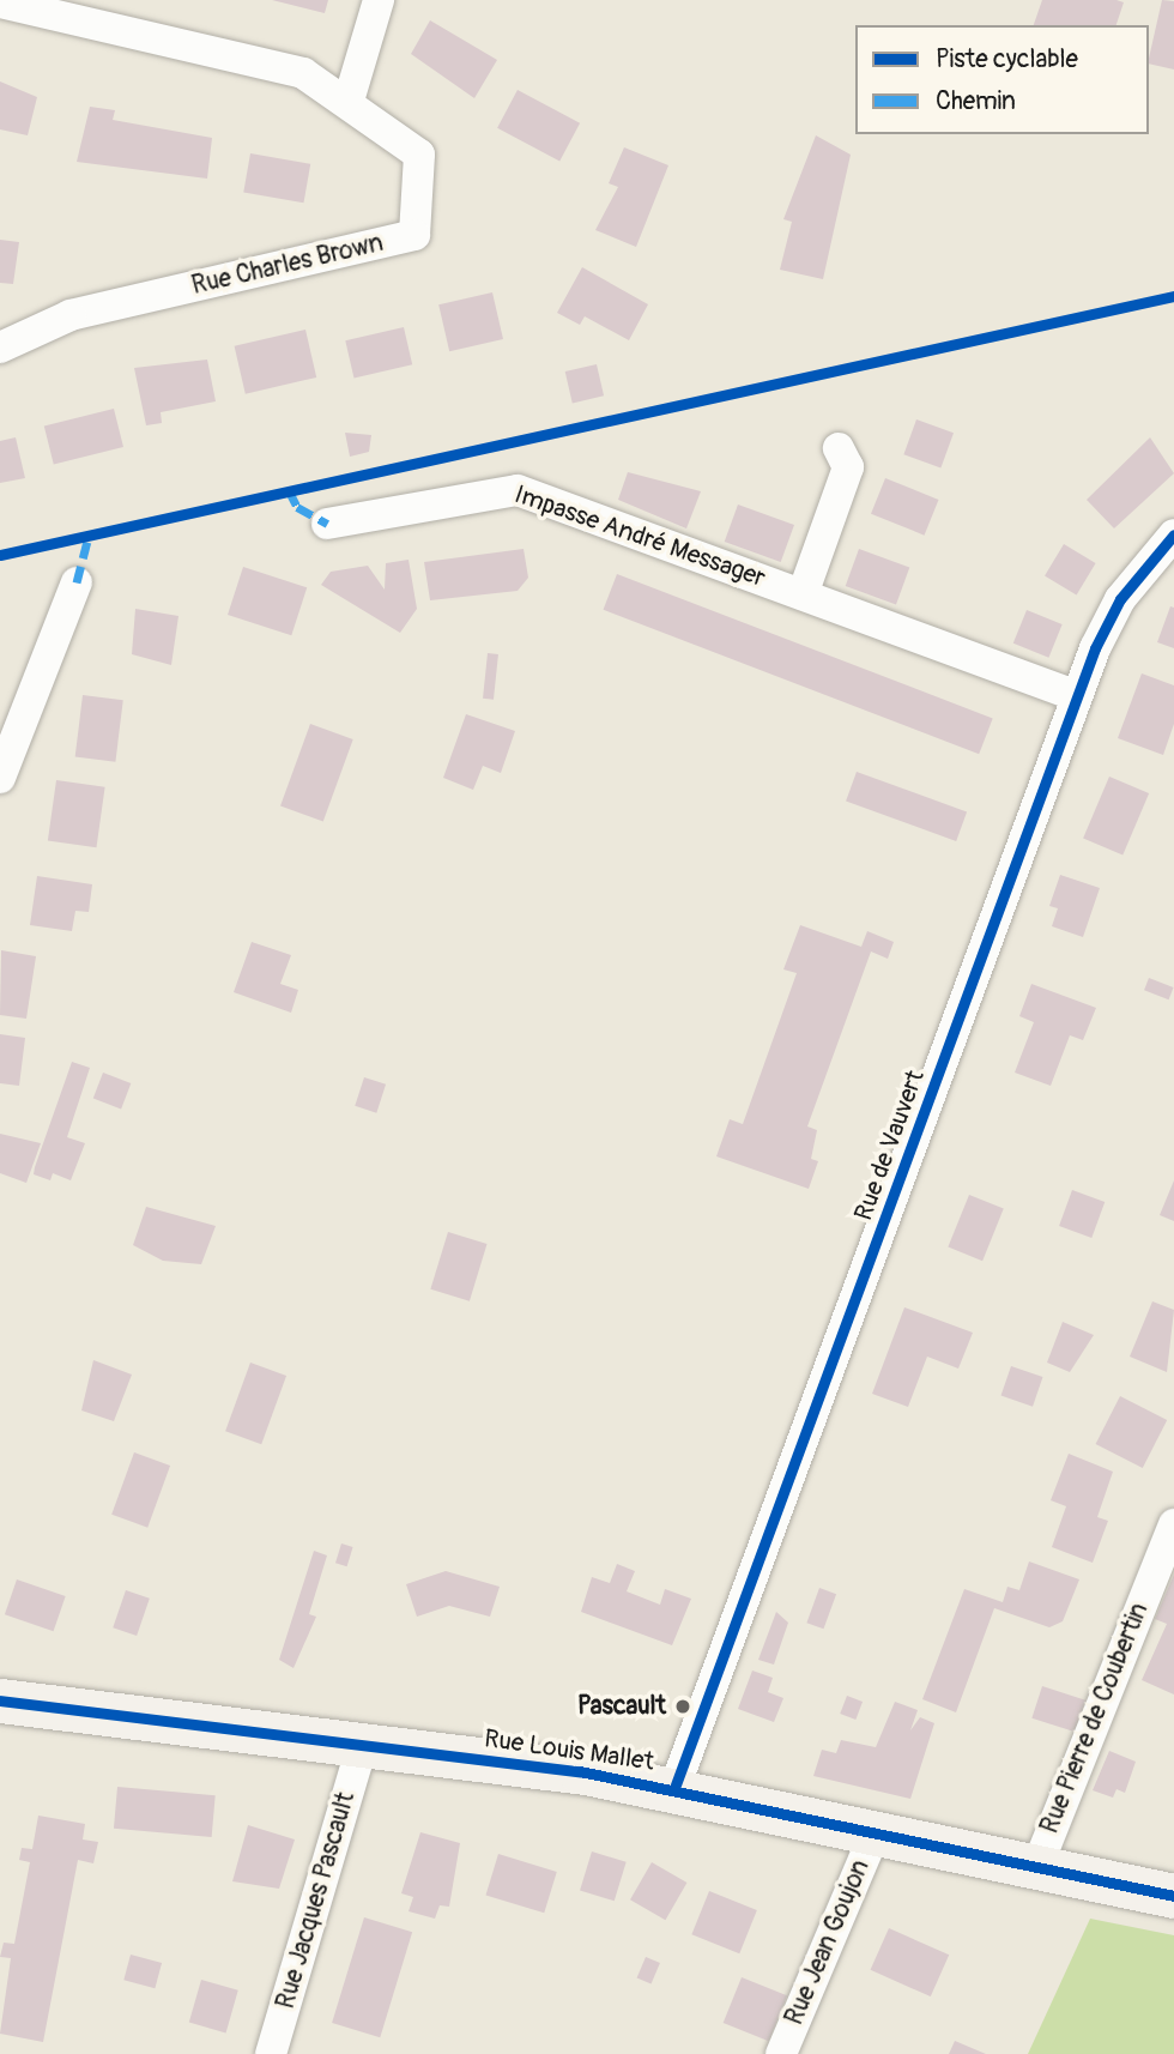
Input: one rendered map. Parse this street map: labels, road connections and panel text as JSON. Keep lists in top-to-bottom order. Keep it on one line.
{"streets":{"main road":["Rue Louis Mallet"],"street":["Rue Charles Brown","Impasse André Messager","Rue de Vauvert","Rue Pierre de Coubertin","Rue Jacques Pascault","Rue Jean Goujon"]},"crossings":[["Impasse André Messager","Rue de Vauvert"],["Rue de Vauvert","Rue Louis Mallet"],["Rue Pierre de Coubertin","Rue Louis Mallet"],["Rue Louis Mallet","Rue Jacques Pascault"],["Rue Louis Mallet","Rue Jean Goujon"]],"places":["Pascault"],"legend":["Piste cyclable","Chemin"]}
